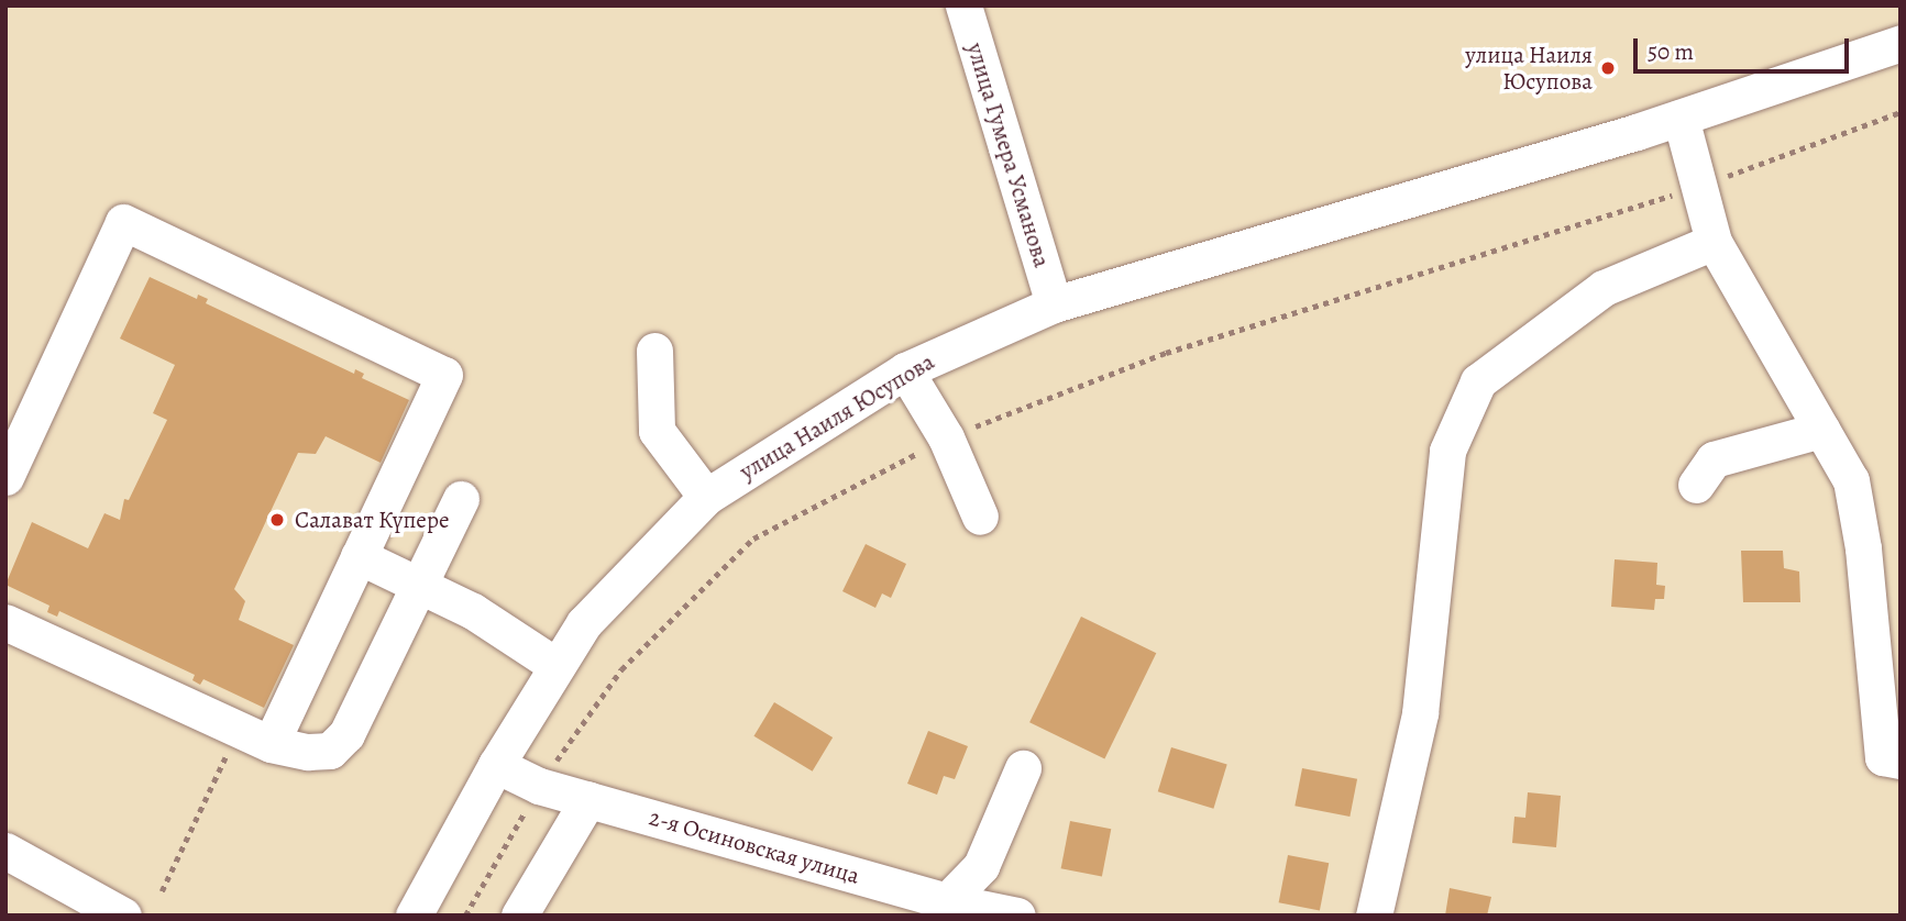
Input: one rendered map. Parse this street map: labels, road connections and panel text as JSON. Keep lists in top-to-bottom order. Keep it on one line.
{"streets":{"street":["улица Гумера Усманова","улица Наиля Юсупова","2-я Осиновская улица"]},"crossings":[["улица Гумера Усманова","улица Наиля Юсупова"],["улица Наиля Юсупова","2-я Осиновская улица"]],"places":["улица Наиля Юсупова","Салават Күпере"],"scale_bar":"50 m"}
